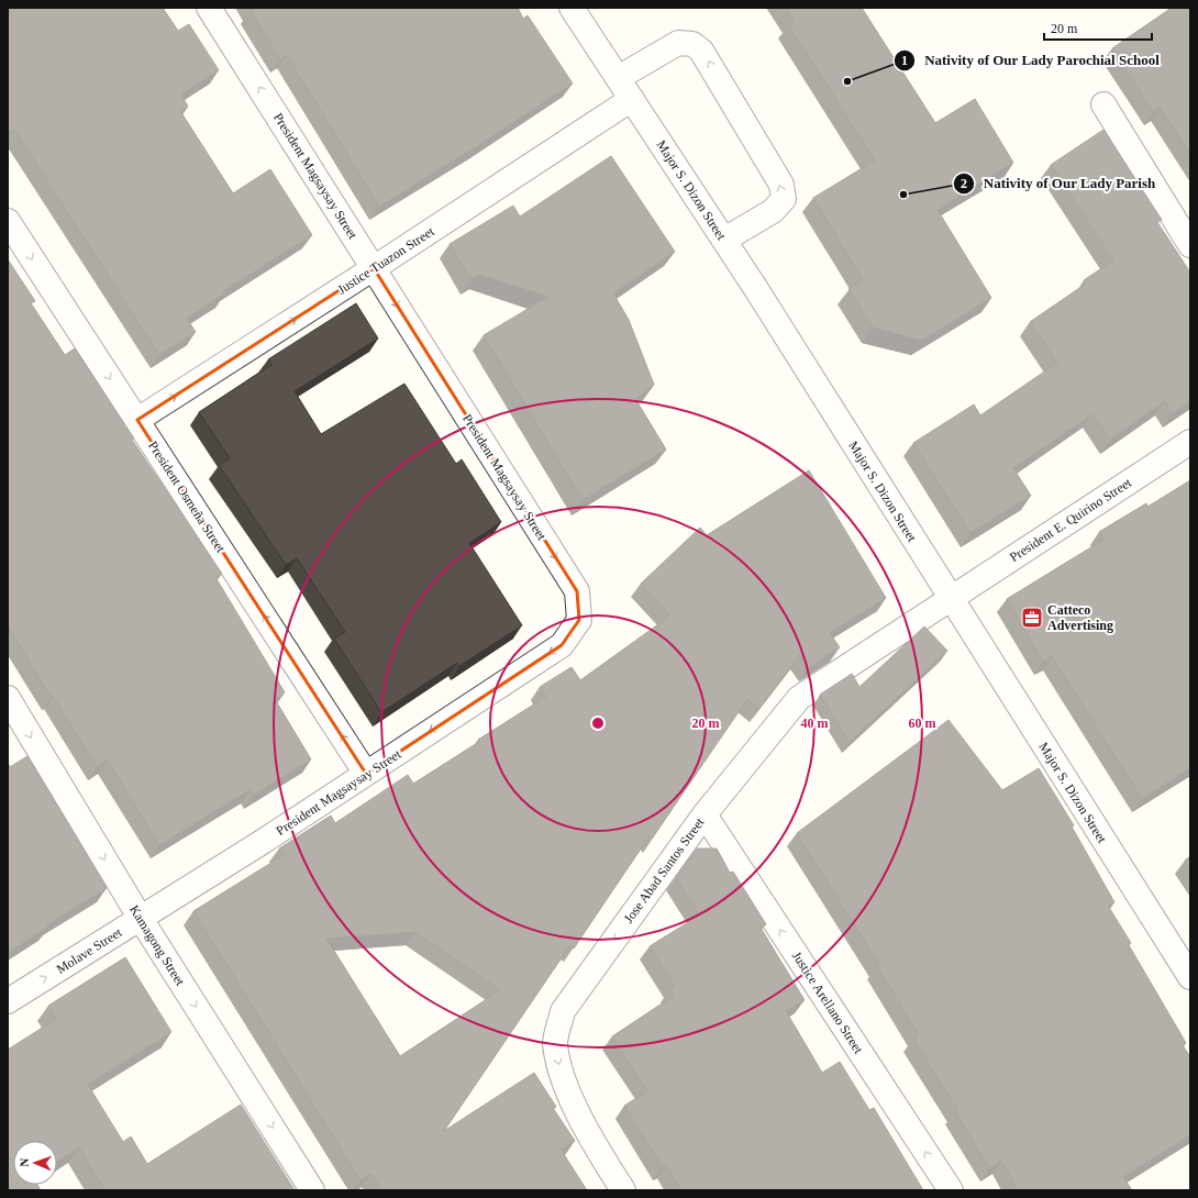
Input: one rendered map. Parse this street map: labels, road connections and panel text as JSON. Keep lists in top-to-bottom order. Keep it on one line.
{"streets":{"street":["President Magsaysay Street","Major S. Dizon Street","Justice Tuazon Street","President Osmeña Street","President E. Quirino Street","Jose Abad Santos Street","Kamagong Street","Molave Street","Justice Arellano Street"]},"crossings":[["President Magsaysay Street","Justice Tuazon Street"],["President Magsaysay Street","President Osmeña Street"],["President Magsaysay Street","Molave Street"],["Major S. Dizon Street","Justice Tuazon Street"],["Major S. Dizon Street","President E. Quirino Street"],["Justice Tuazon Street","President Osmeña Street"],["President E. Quirino Street","Jose Abad Santos Street"],["Jose Abad Santos Street","Justice Arellano Street"],["Kamagong Street","Molave Street"]],"one_way":["Justice Tuazon Street","Jose Abad Santos Street","Kamagong Street","Molave Street","Justice Arellano Street"],"places":{"other":["Nativity of Our Lady Parochial School","Nativity of Our Lady Parish"],"office":["Catteco Advertising"]},"scale_bar":"20 m","north":"left","rings":["20 m","40 m","60 m"]}
